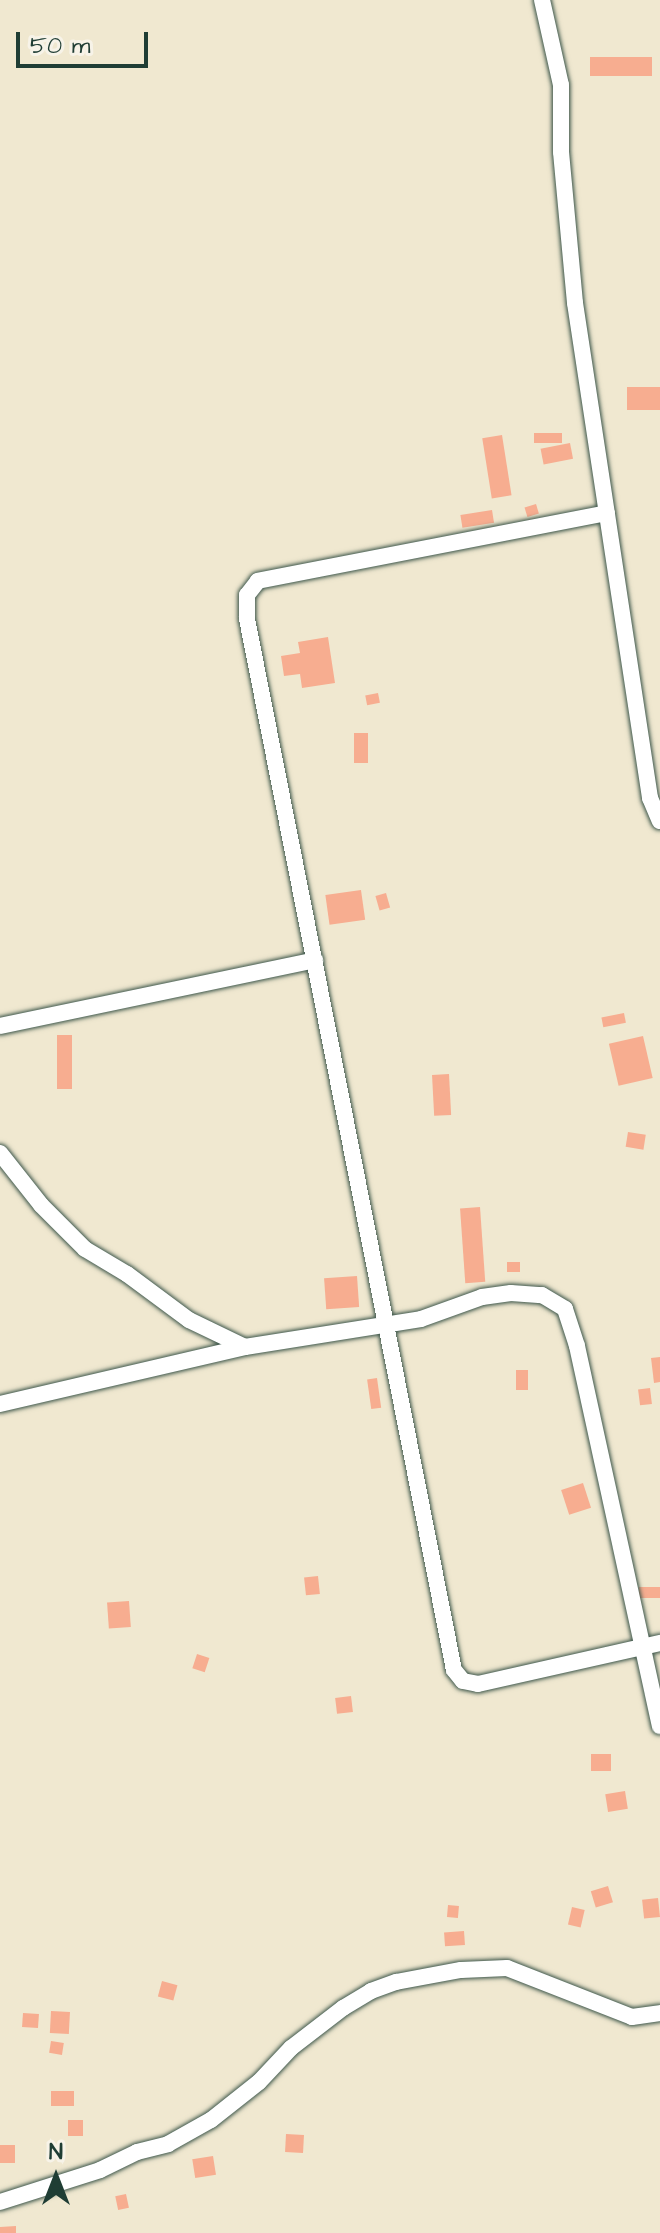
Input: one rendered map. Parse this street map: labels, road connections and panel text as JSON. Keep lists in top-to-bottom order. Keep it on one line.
{"scale_bar":"50 m","north":"top"}
